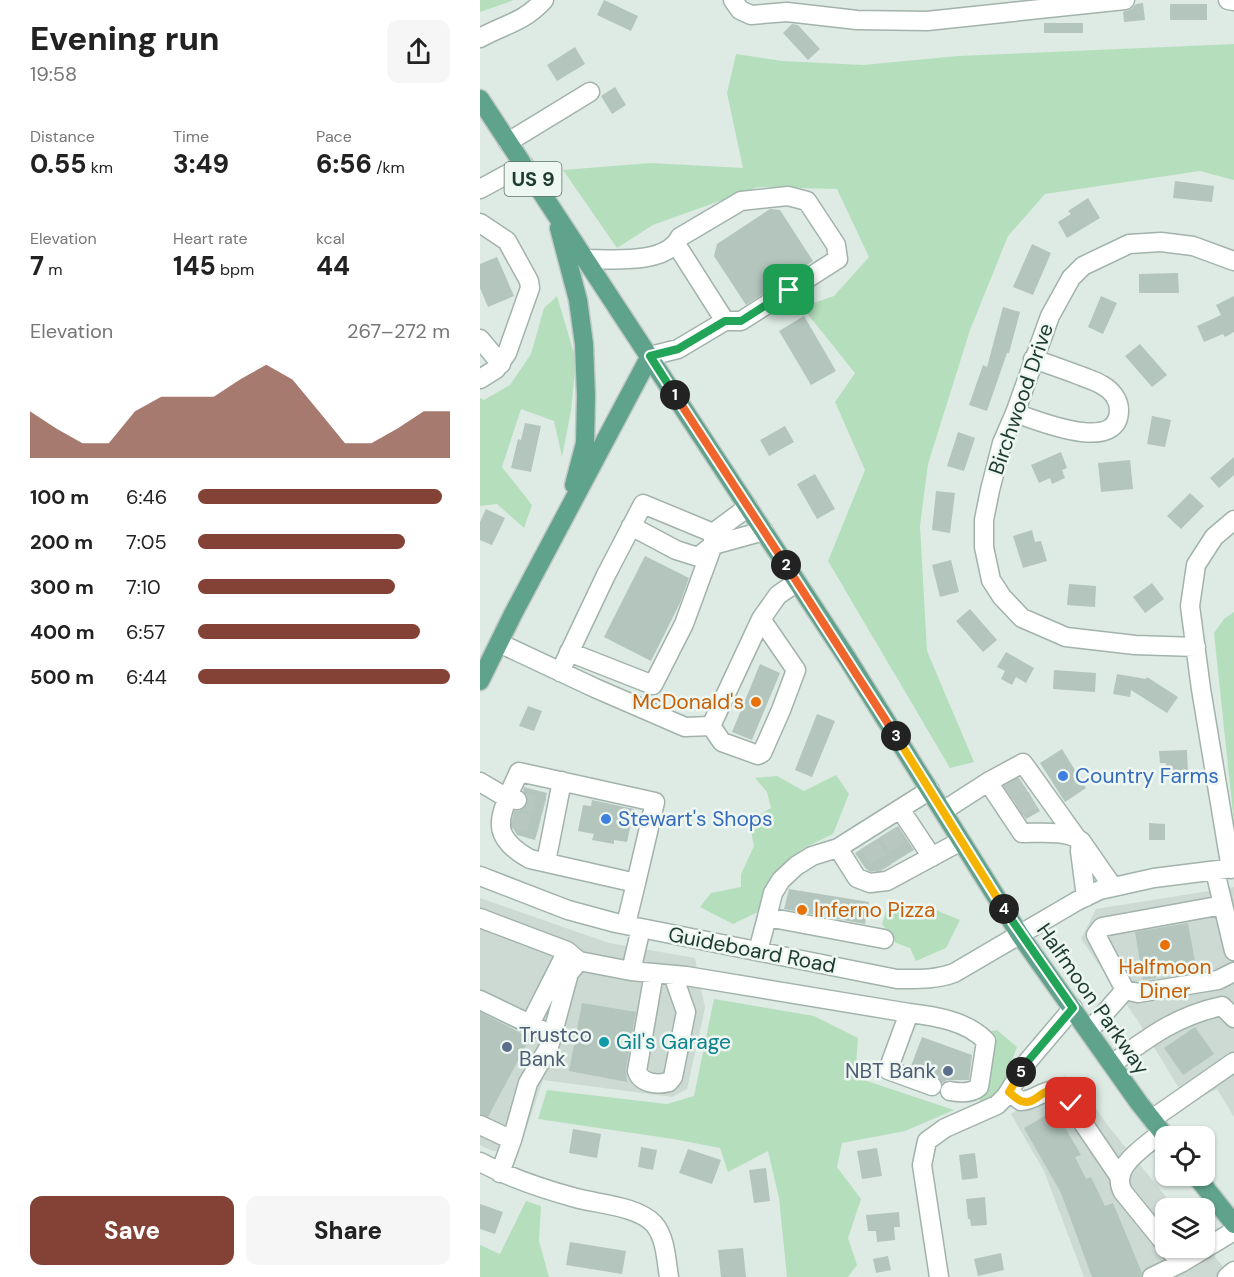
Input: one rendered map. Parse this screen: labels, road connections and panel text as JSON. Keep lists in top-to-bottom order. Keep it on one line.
{"streets":{"main road":["US 9","Halfmoon Parkway"],"street":["Birchwood Drive","Guideboard Road"]},"crossings":[["Guideboard Road","Halfmoon Parkway"]],"places":["McDonald's","Country Farms","Stewart's Shops","Inferno Pizza","Halfmoon Diner","Gil's Garage","Trustco Bank","NBT Bank"],"page":{"heading":["Evening run","19:58"],"stats":[["Distance","0.55 km"],["Time","3:49"],["Pace","6:56 /km"],["Elevation","7 m"],["Heart rate","145 bpm"],["kcal","44"]],"chart":["Elevation","267–272 m"],"pins":["1","2","3","4","5"],"list":[{"name":"100 m","note":"6:46"},{"name":"200 m","note":"7:05"},{"name":"300 m","note":"7:10"},{"name":"400 m","note":"6:57"},{"name":"500 m","note":"6:44"}],"buttons":["Save","Share"]}}
